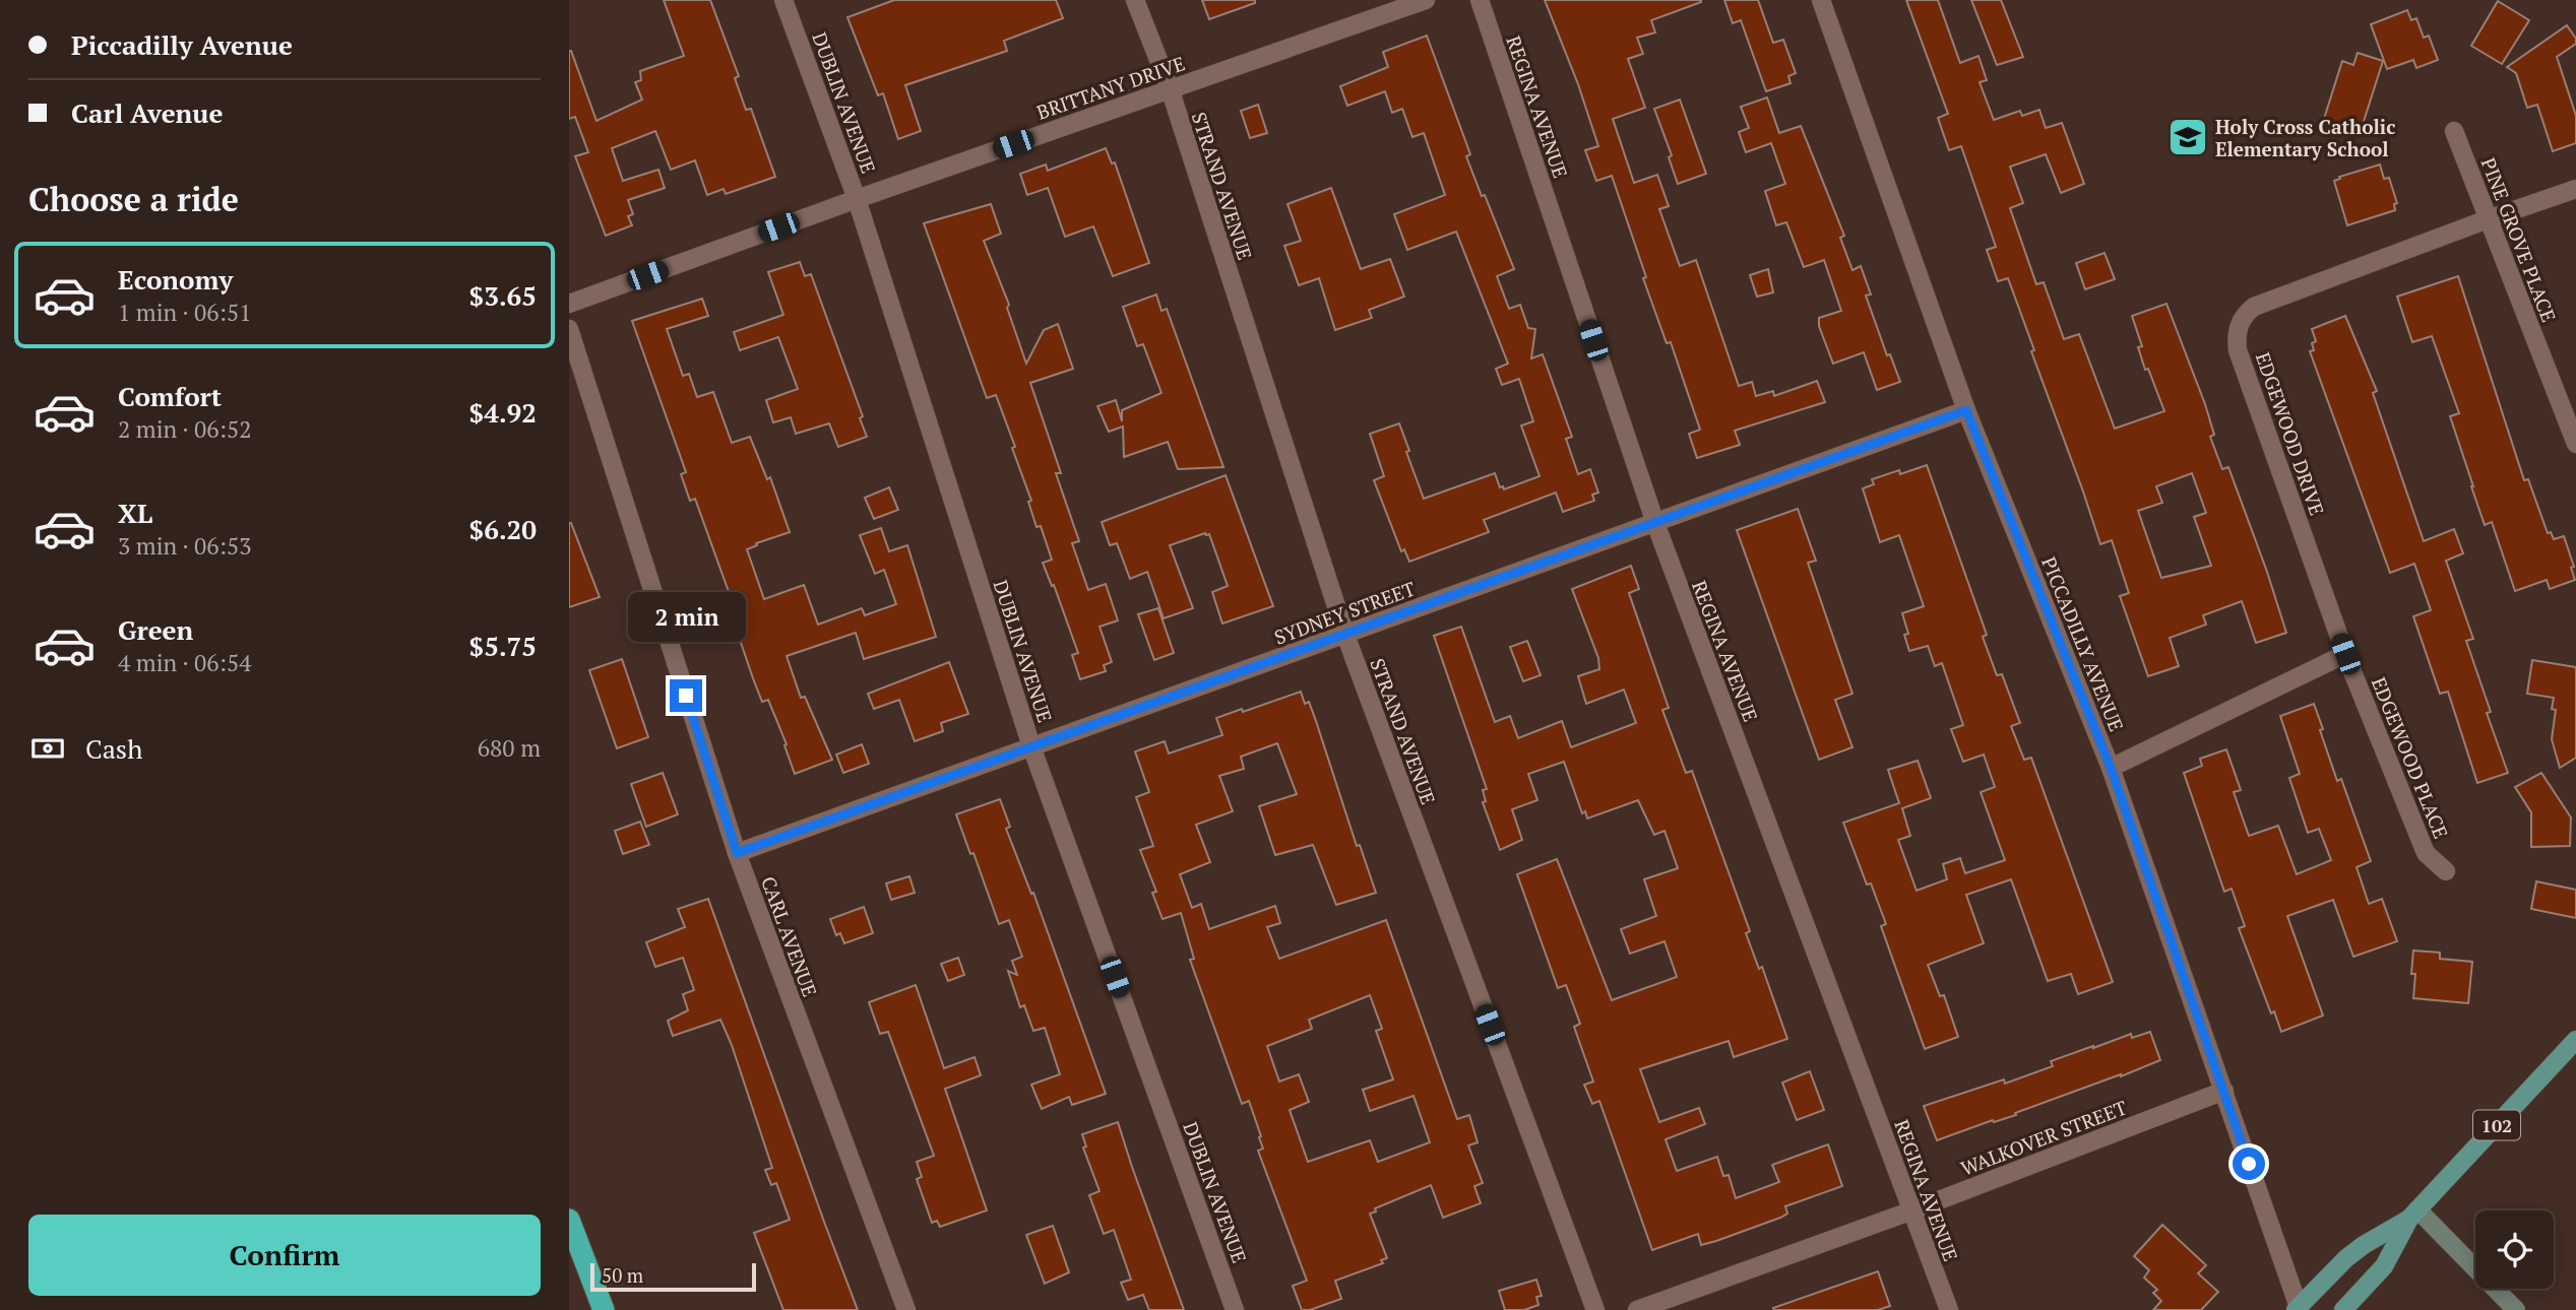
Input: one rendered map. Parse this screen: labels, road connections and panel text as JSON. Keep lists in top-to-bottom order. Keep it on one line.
{"streets":{"main road":["102"],"street":["BRITTANY DRIVE","DUBLIN AVENUE","REGINA AVENUE","STRAND AVENUE","PINE GROVE PLACE","EDGEWOOD DRIVE","SYDNEY STREET","PICCADILLY AVENUE","EDGEWOOD PLACE","CARL AVENUE","WALKOVER STREET"]},"crossings":[["BRITTANY DRIVE","DUBLIN AVENUE"],["BRITTANY DRIVE","STRAND AVENUE"],["DUBLIN AVENUE","SYDNEY STREET"],["REGINA AVENUE","SYDNEY STREET"],["REGINA AVENUE","WALKOVER STREET"],["STRAND AVENUE","SYDNEY STREET"],["PINE GROVE PLACE","EDGEWOOD DRIVE"],["EDGEWOOD DRIVE","EDGEWOOD PLACE"],["SYDNEY STREET","PICCADILLY AVENUE"],["SYDNEY STREET","CARL AVENUE"],["PICCADILLY AVENUE","102"],["PICCADILLY AVENUE","WALKOVER STREET"]],"places":{"school or university":["Holy Cross Catholic Elementary School"]},"scale_bar":"50 m","page":{"banner":["Piccadilly Avenue","Carl Avenue"],"heading":"Choose a ride","list":[{"name":"Economy","note":"1 min · 06:51","value":"$3.65"},{"name":"Comfort","note":"2 min · 06:52","value":"$4.92"},{"name":"XL","note":"3 min · 06:53","value":"$6.20"},{"name":"Green","note":"4 min · 06:54","value":"$5.75"}],"bubble":"2 min","pay":["Cash","680 m"],"buttons":"Confirm","scale":"50 m"}}
